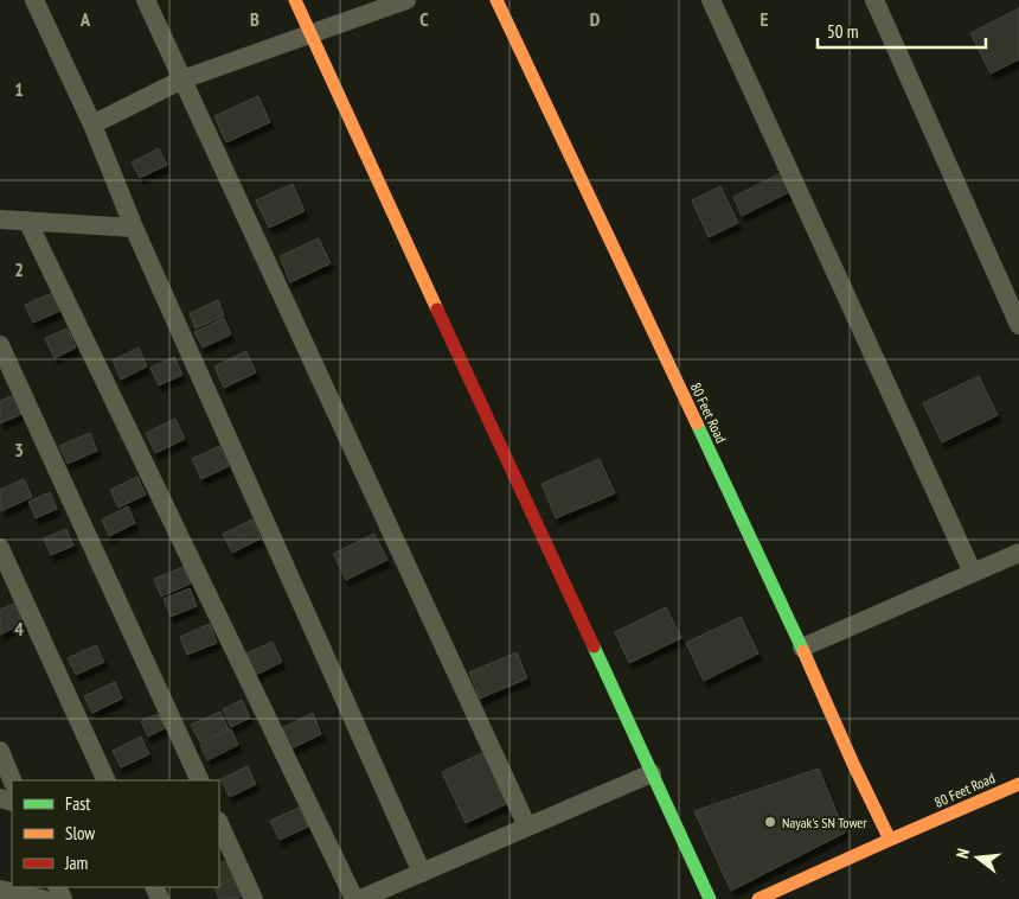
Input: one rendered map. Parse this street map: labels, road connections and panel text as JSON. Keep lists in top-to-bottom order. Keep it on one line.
{"streets":{"street":["80 Feet Road"]},"places":["Nayak's SN Tower"],"legend":["Fast","Slow","Jam"],"scale_bar":"50 m","north":"left","grid":{"columns":["A","B","C","D","E"],"rows":["1","2","3","4"]}}
